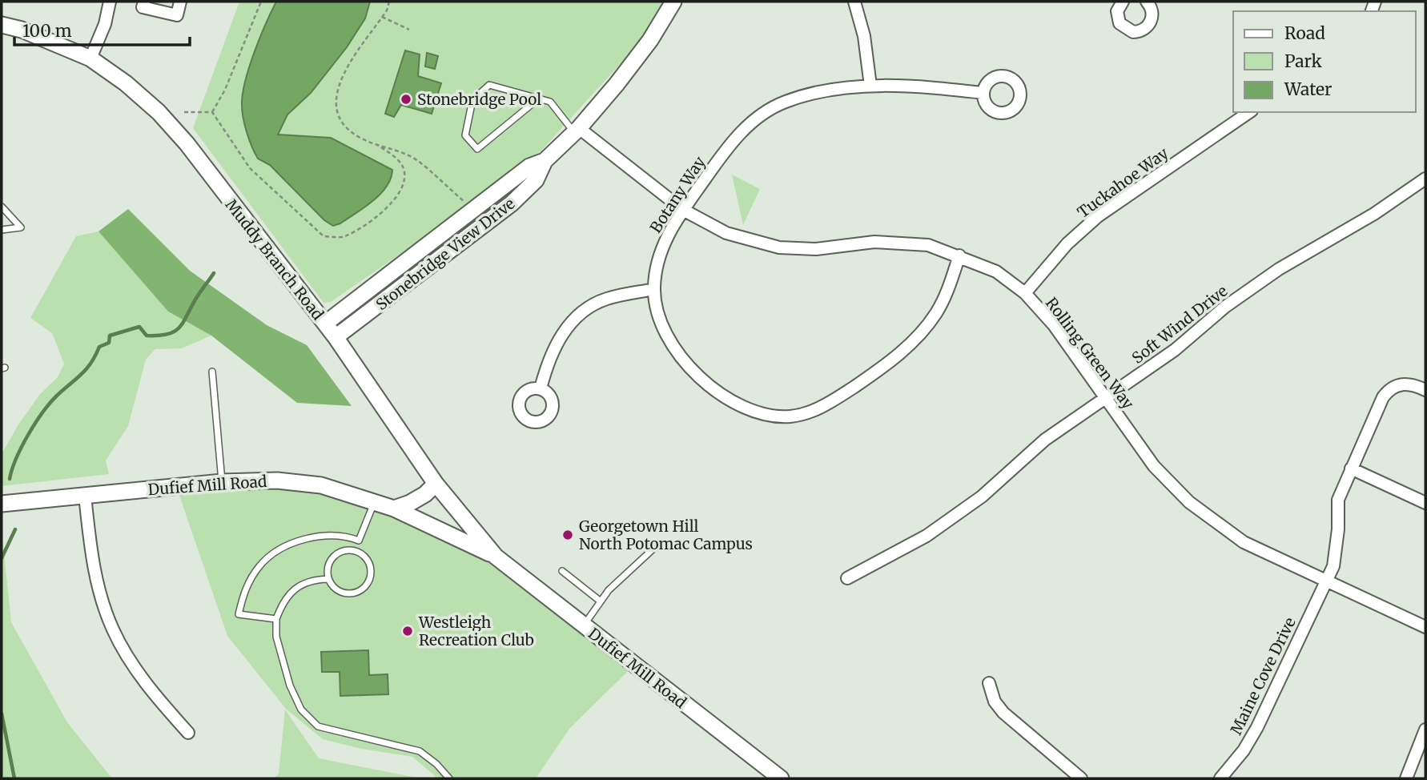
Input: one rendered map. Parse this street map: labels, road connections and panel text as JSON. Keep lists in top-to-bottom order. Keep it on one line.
{"streets":{"main road":["Stonebridge View Drive","Muddy Branch Road","Dufief Mill Road"],"street":["Tuckahoe Way","Botany Way","Soft Wind Drive","Rolling Green Way","Maine Cove Drive"]},"crossings":[["Tuckahoe Way","Rolling Green Way"],["Botany Way","Rolling Green Way"],["Stonebridge View Drive","Muddy Branch Road"],["Stonebridge View Drive","Rolling Green Way"],["Muddy Branch Road","Dufief Mill Road"],["Soft Wind Drive","Rolling Green Way"],["Rolling Green Way","Maine Cove Drive"]],"places":["Stonebridge Pool","Georgetown Hill North Potomac Campus","Westleigh Recreation Club"],"legend":["Road","Park","Water"],"scale_bar":"100 m"}
